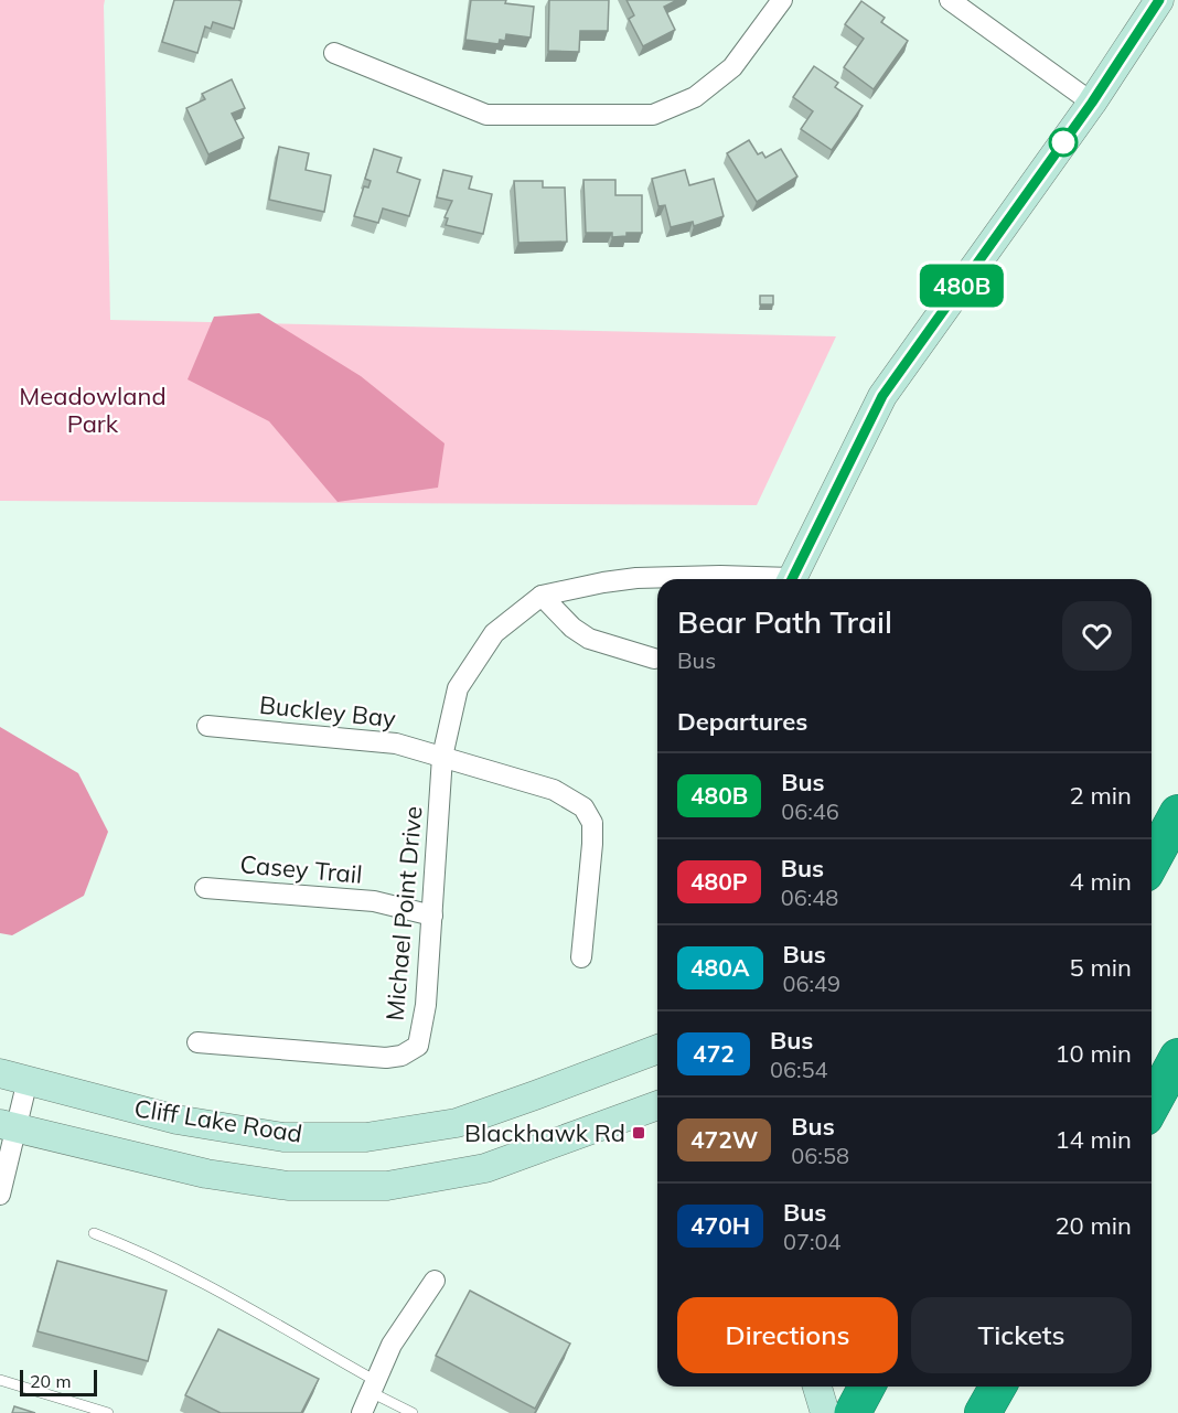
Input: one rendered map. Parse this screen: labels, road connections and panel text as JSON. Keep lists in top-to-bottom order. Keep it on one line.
{"streets":{"street":["Buckley Bay","Casey Trail","Michael Point Drive","Cliff Lake Road"]},"crossings":[["Buckley Bay","Michael Point Drive"],["Casey Trail","Michael Point Drive"]],"parks":["Meadowland Park"],"places":{"transit":["Blackhawk Rd"]},"lines":["bus line 480B"],"scale_bar":"20 m","page":{"on_map":"480B","heading":[["Bear Path Trail","Bus"],"Departures"],"list":[{"mark":"480B","name":"Bus","note":"06:46","value":"2 min"},{"mark":"480P","name":"Bus","note":"06:48","value":"4 min"},{"mark":"480A","name":"Bus","note":"06:49","value":"5 min"},{"mark":"472","name":"Bus","note":"06:54","value":"10 min"},{"mark":"472W","name":"Bus","note":"06:58","value":"14 min"},{"mark":"470H","name":"Bus","note":"07:04","value":"20 min"}],"buttons":["Directions","Tickets"],"scale":"20 m"}}
